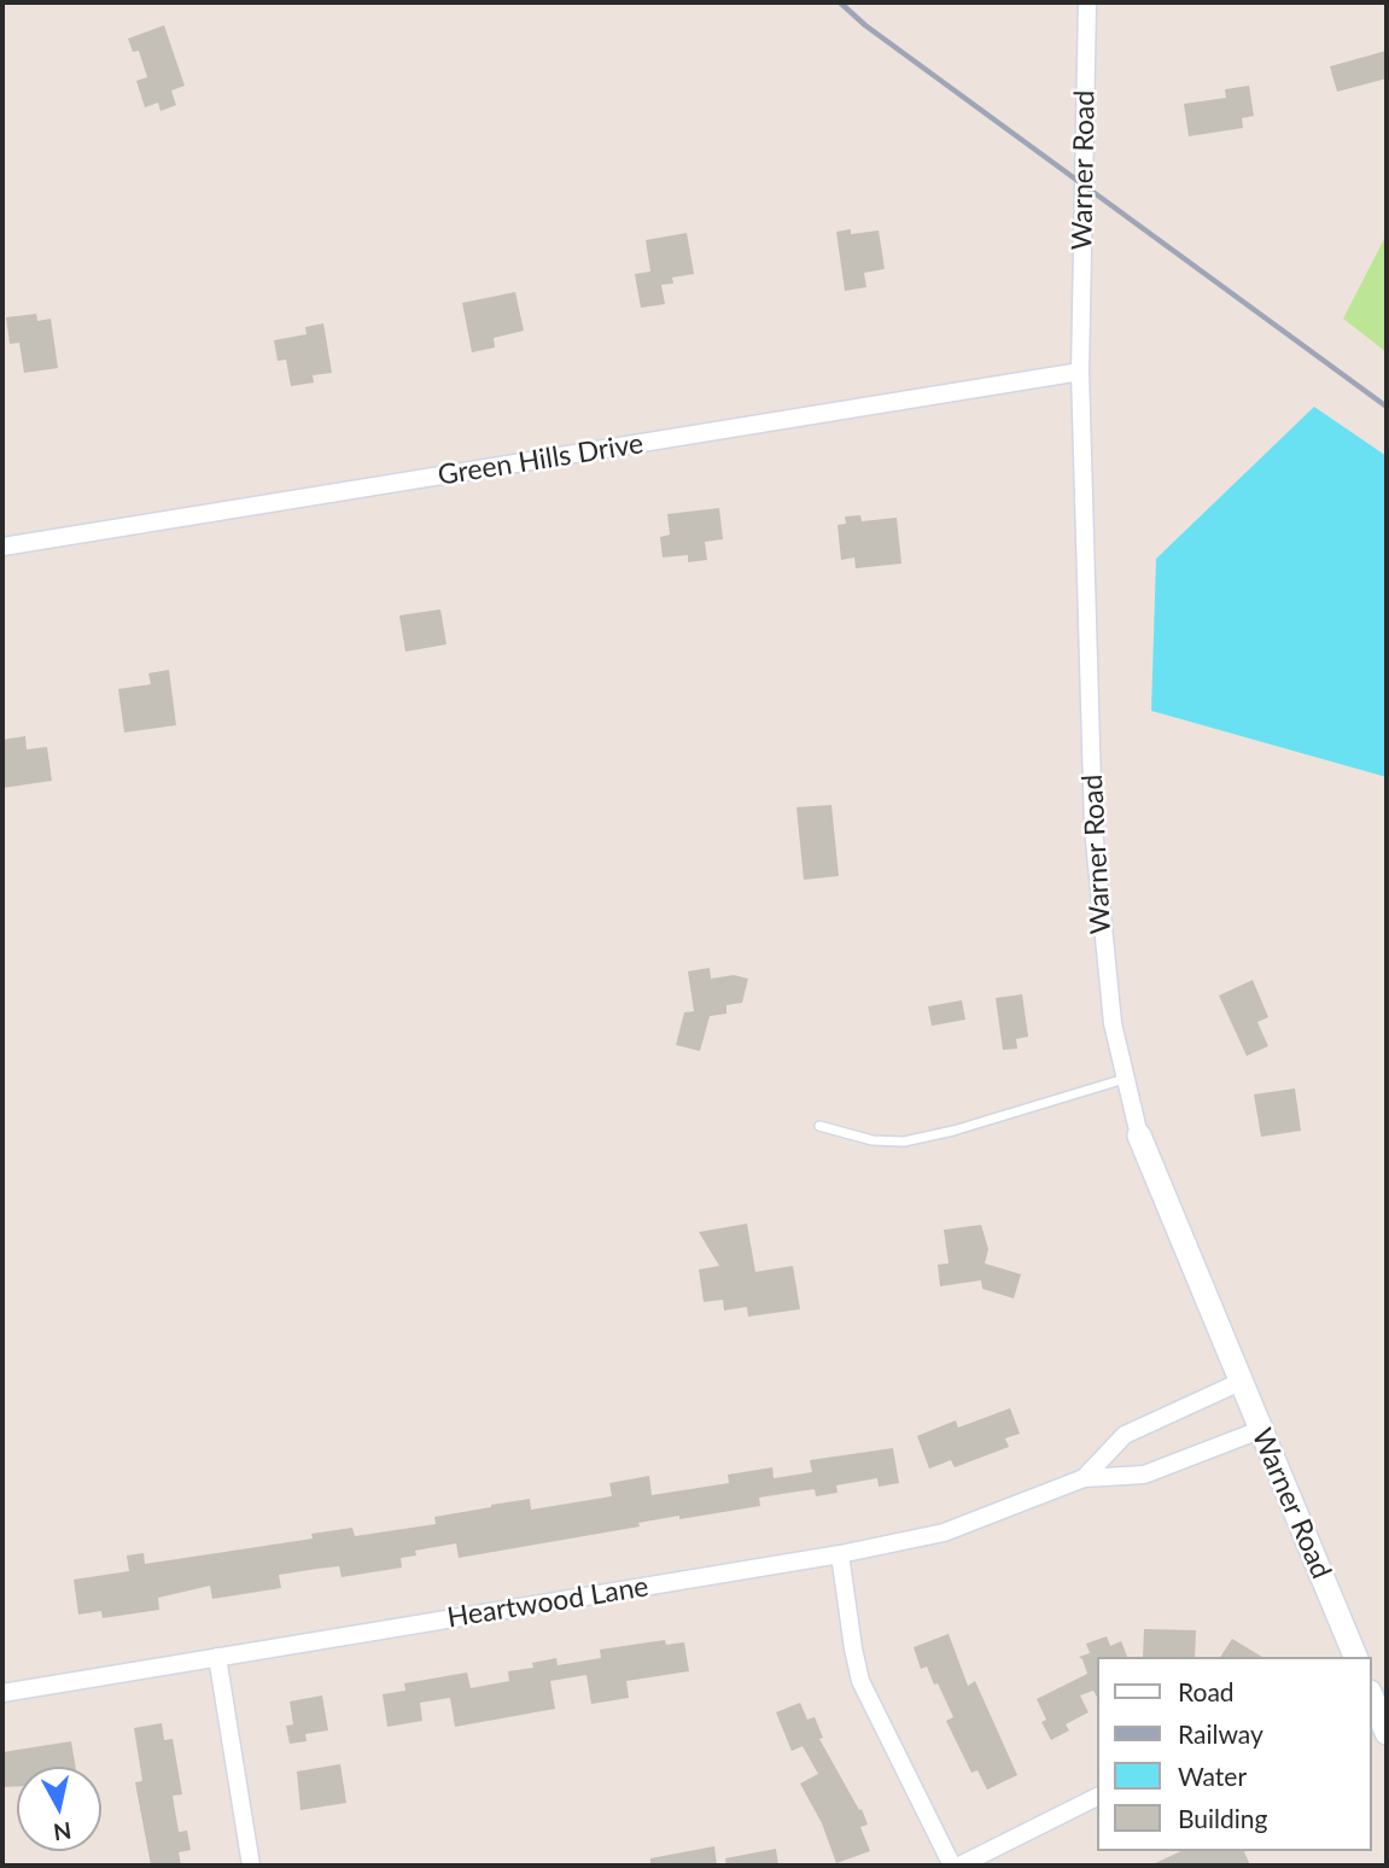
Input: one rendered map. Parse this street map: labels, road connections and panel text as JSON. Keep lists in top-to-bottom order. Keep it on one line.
{"streets":{"street":["Warner Road","Green Hills Drive","Heartwood Lane"]},"crossings":[["Warner Road","Green Hills Drive"],["Warner Road","Heartwood Lane"]],"legend":["Road","Railway","Water","Building"],"north":"bottom"}
